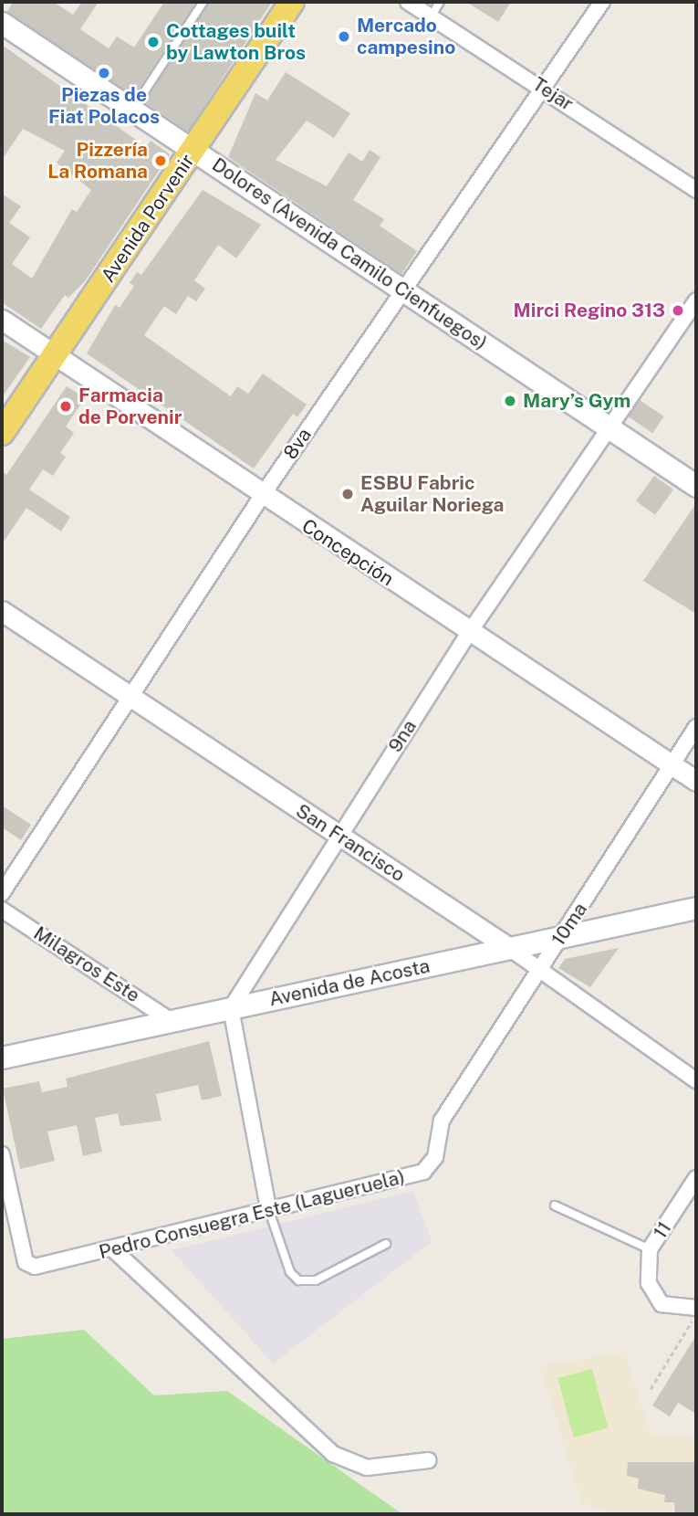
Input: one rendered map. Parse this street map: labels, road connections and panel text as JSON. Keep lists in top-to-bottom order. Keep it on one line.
{"streets":{"main road":["Avenida Porvenir","Dolores (Avenida Camilo Cienfuegos)","Avenida de Acosta"],"street":["Tejar","8va","Concepción","9na","San Francisco","10ma","Milagros Este","Pedro Consuegra Este (Lagueruela)","11"]},"crossings":[["Tejar","8va"],["Avenida Porvenir","Dolores (Avenida Camilo Cienfuegos)"],["Avenida Porvenir","Concepción"],["Dolores (Avenida Camilo Cienfuegos)","8va"],["Dolores (Avenida Camilo Cienfuegos)","9na"],["8va","Concepción"],["8va","San Francisco"],["Concepción","9na"],["Concepción","10ma"],["9na","San Francisco"],["9na","Avenida de Acosta"],["San Francisco","10ma"],["San Francisco","Avenida de Acosta"],["10ma","Avenida de Acosta"],["10ma","Pedro Consuegra Este (Lagueruela)"],["Milagros Este","Avenida de Acosta"]],"places":["Mercado campesino","Cottages built by Lawton Bros","Piezas de Fiat Polacos","Pizzería La Romana","Mirci Regino 313","Mary’s Gym","Farmacia de Porvenir","ESBU Fabric Aguilar Noriega"]}
